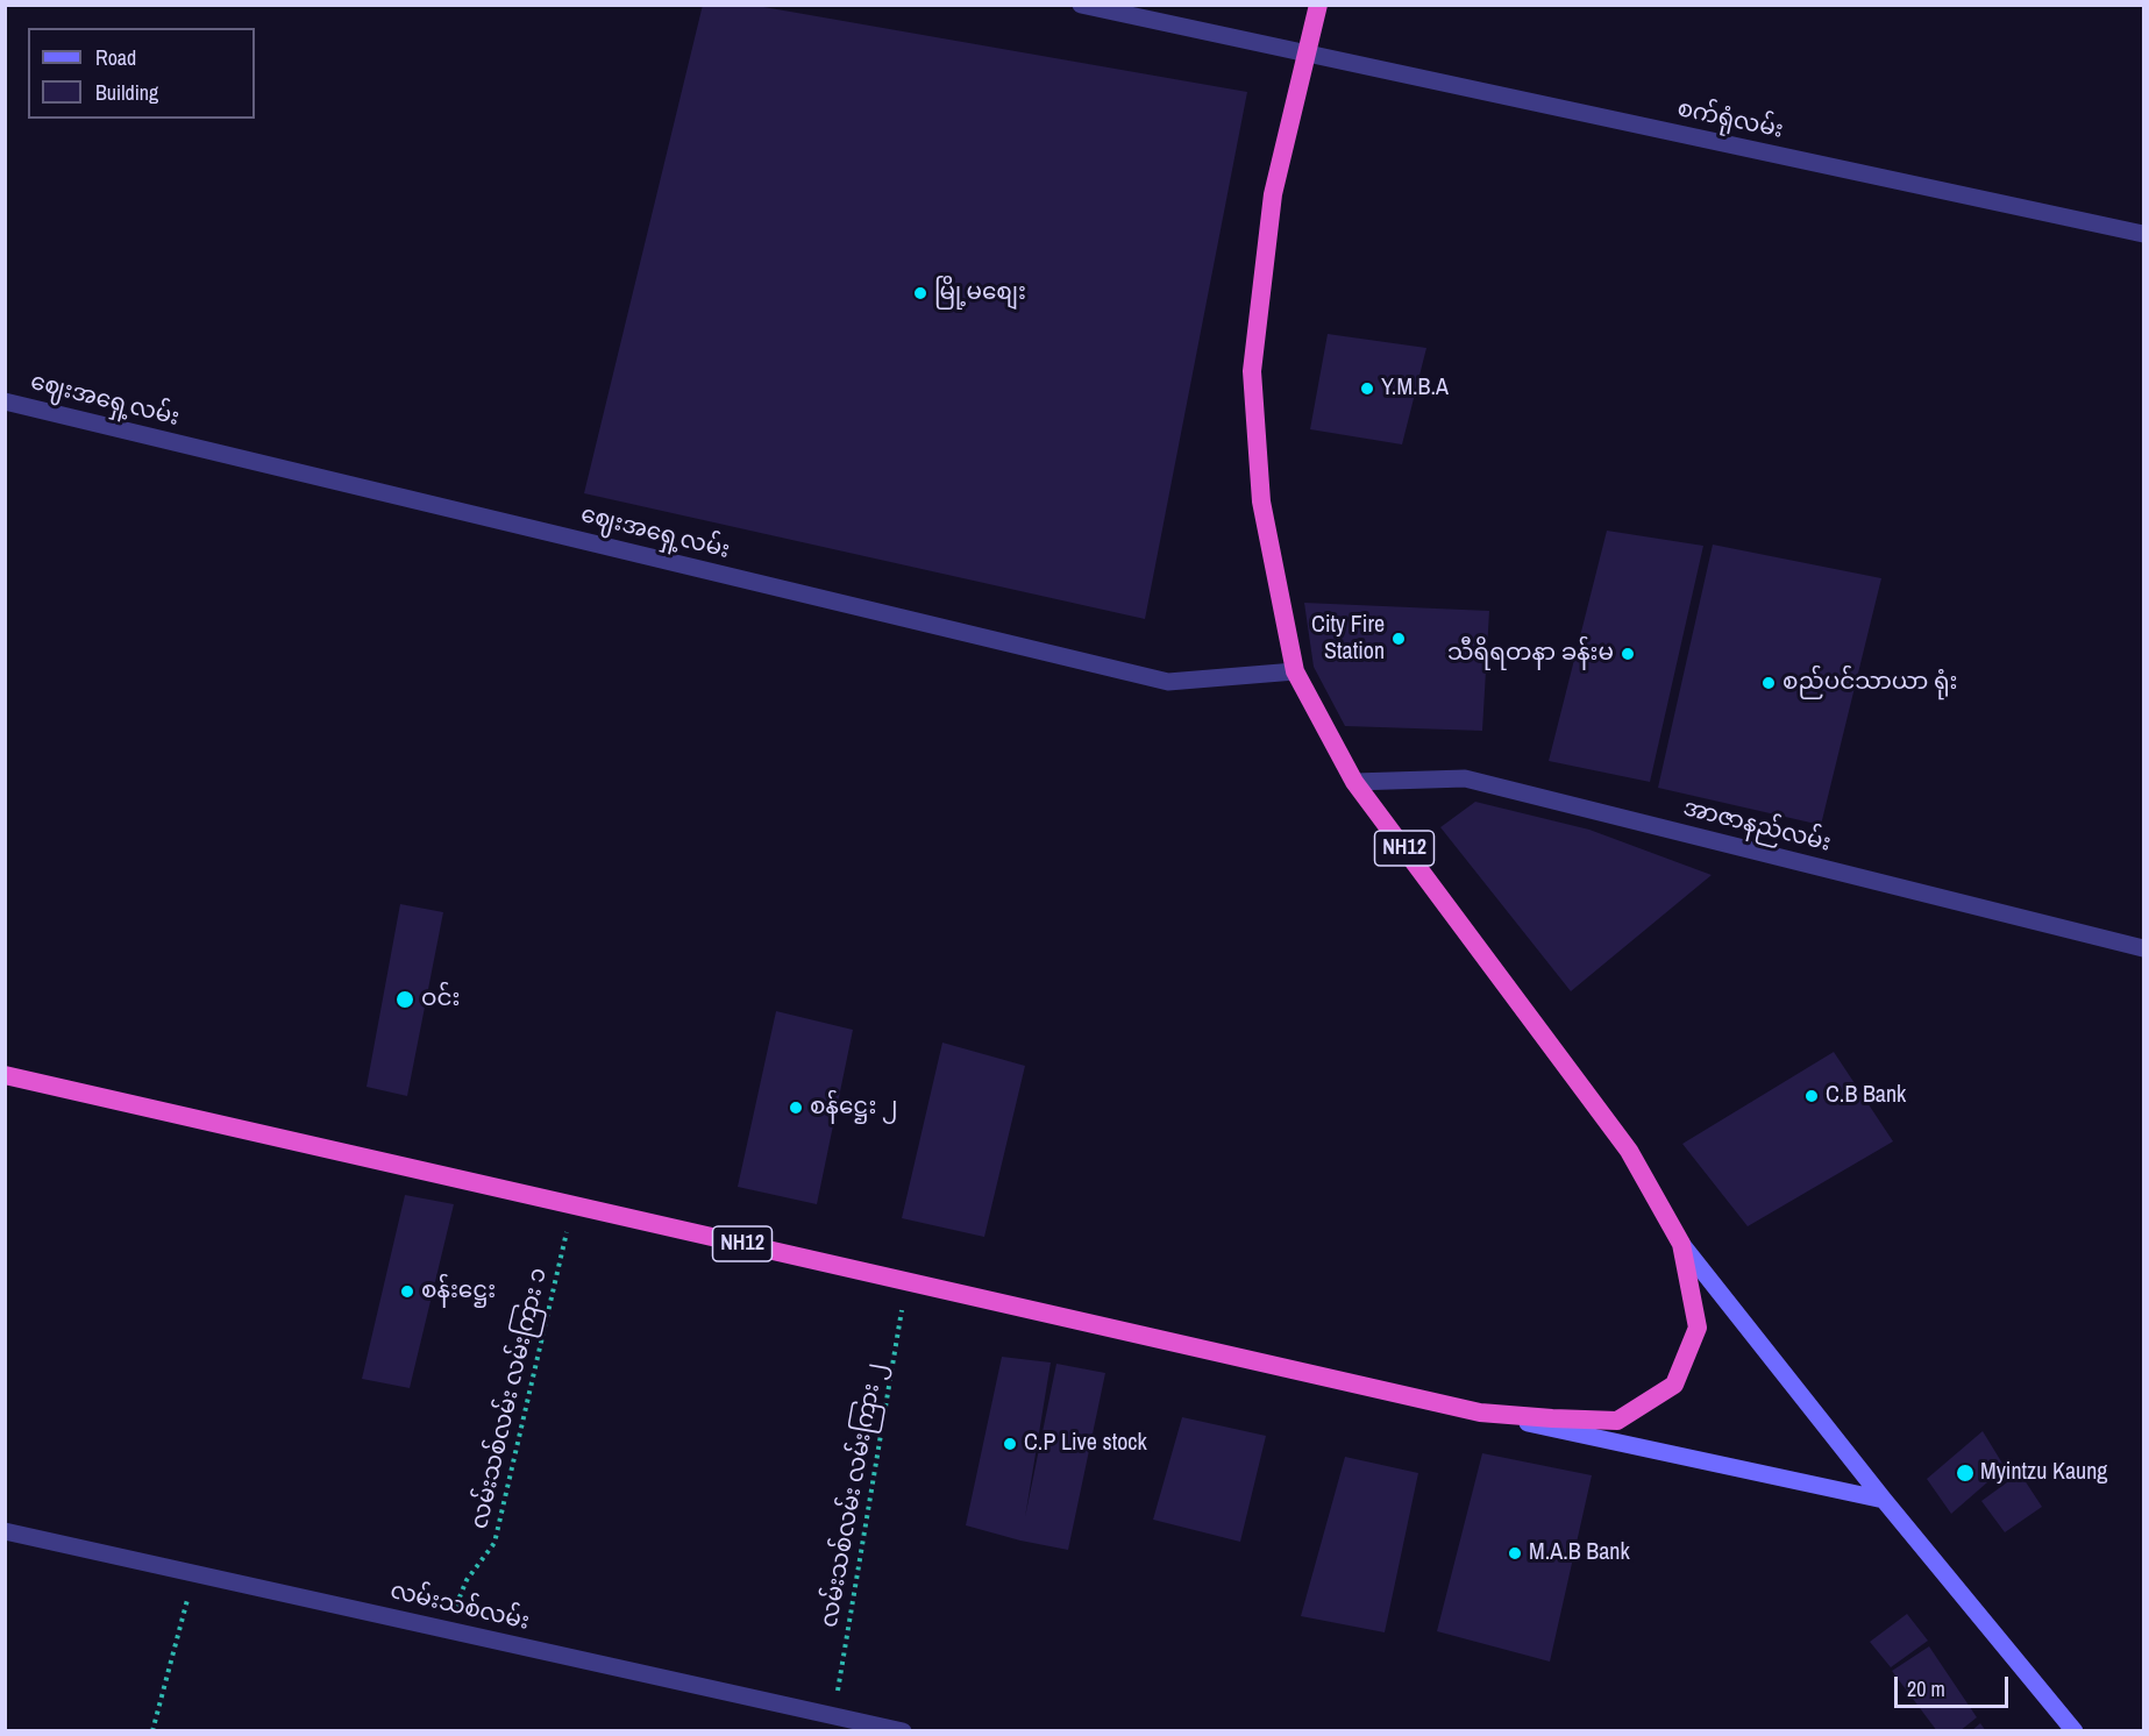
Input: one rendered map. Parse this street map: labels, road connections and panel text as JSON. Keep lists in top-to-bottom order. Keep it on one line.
{"streets":{"highway":["NH12"],"street":["စက်ရုံလမ်း","ဈေးအရှေ့လမ်း","အာဇာနည်လမ်း","လမ်းသစ်လမ်း"],"path":["လမ်းသစ်လမ်း လမ်းကြား ၁","လမ်းသစ်လမ်း လမ်းကြား ၂"]},"crossings":[["စက်ရုံလမ်း","NH12"],["ဈေးအရှေ့လမ်း","NH12"],["အာဇာနည်လမ်း","NH12"],["NH12","လမ်းသစ်လမ်း လမ်းကြား ၁"],["NH12","လမ်းသစ်လမ်း လမ်းကြား ၂"],["လမ်းသစ်လမ်း လမ်းကြား ၁","လမ်းသစ်လမ်း"],["လမ်းသစ်လမ်း လမ်းကြား ၂","လမ်းသစ်လမ်း"]],"places":["မြို့မစျေး","Y.M.B.A","City Fire Station","သီရိရတနာ ခန်းမ","စည်ပင်သာယာ ရုံး","ဝင်း","C.B Bank","စန်ဋ္ဌေး ၂","စန်းဋ္ဌေး","C.P Live stock","Myintzu Kaung","M.A.B Bank"],"legend":["Road","Building"],"scale_bar":"20 m"}
